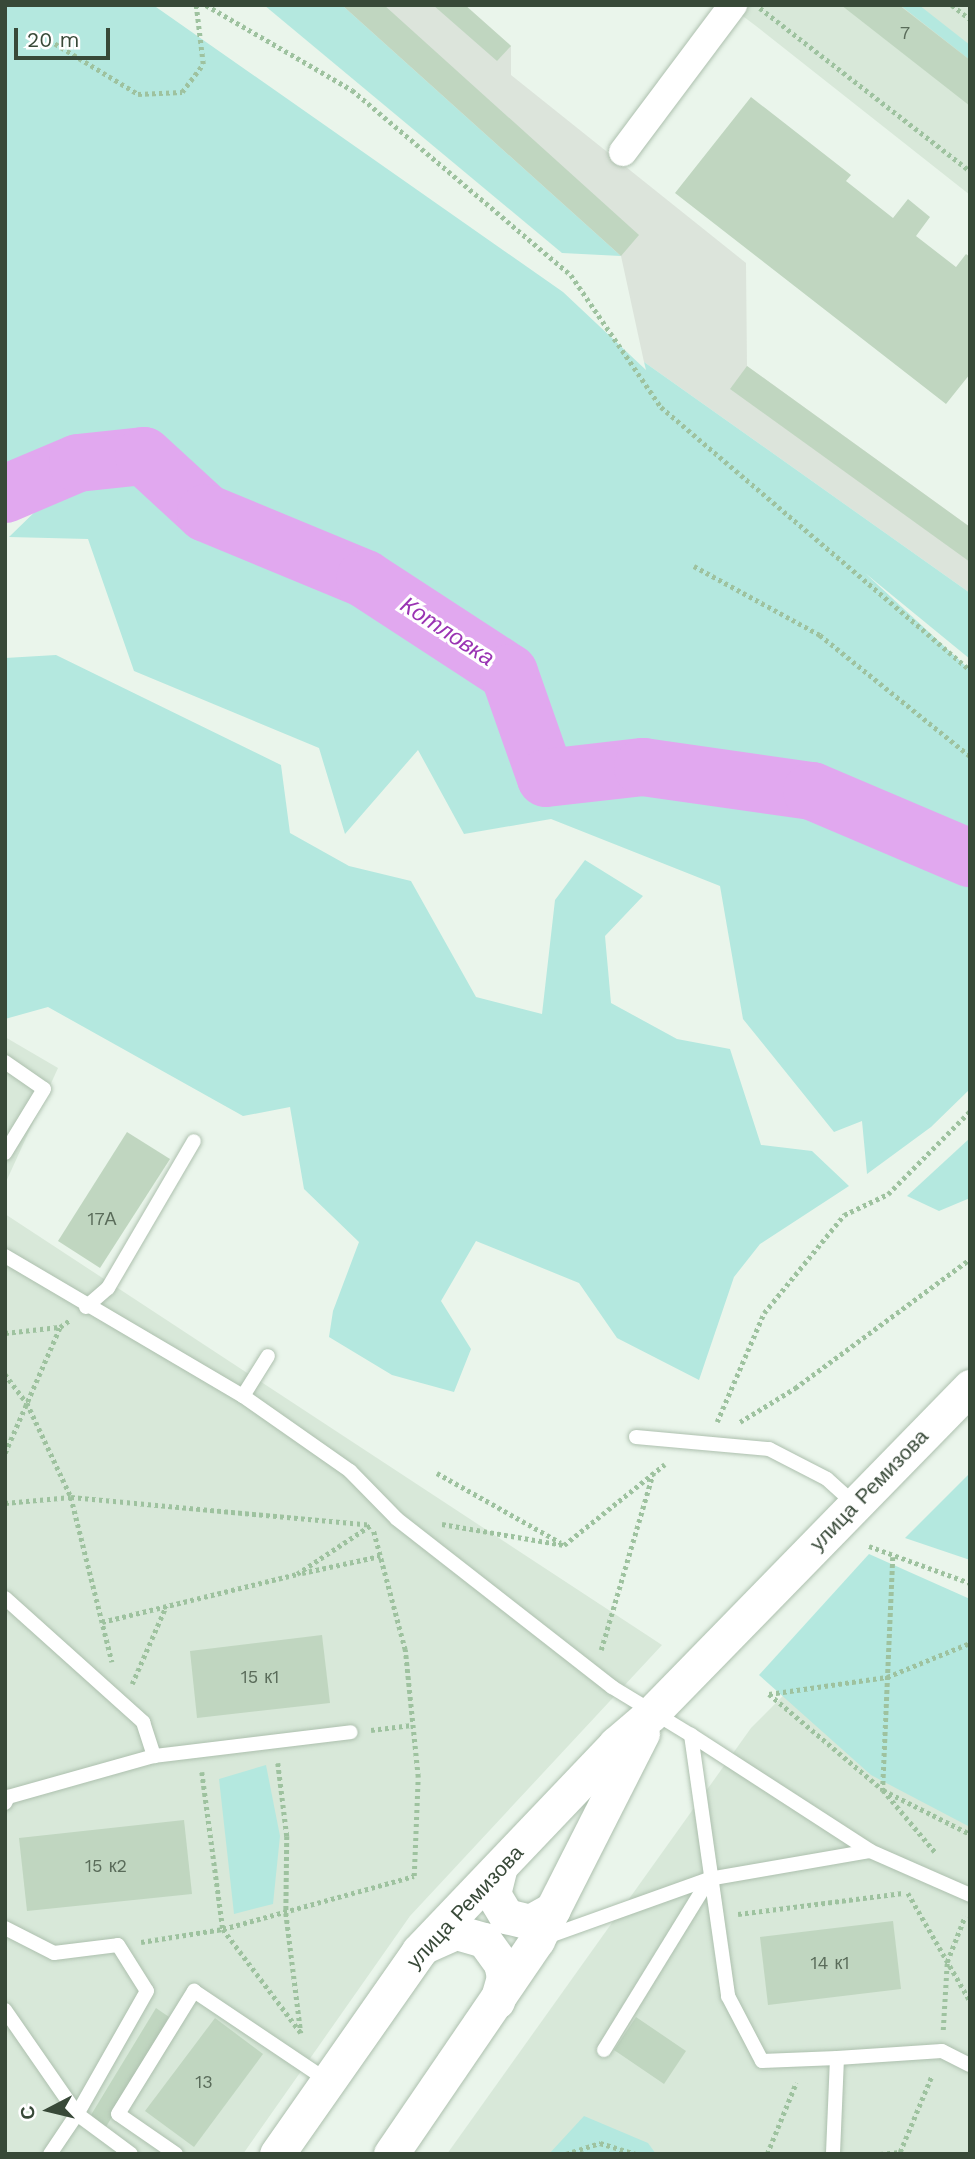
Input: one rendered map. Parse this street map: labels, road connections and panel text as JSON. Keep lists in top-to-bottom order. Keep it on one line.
{"streets":{"street":["улица Ремизова"]},"water":["Котловка"],"house_numbers":["7","17А","15 к1","15 к2","14 к1","13"],"scale_bar":"20 m","north":"left"}
